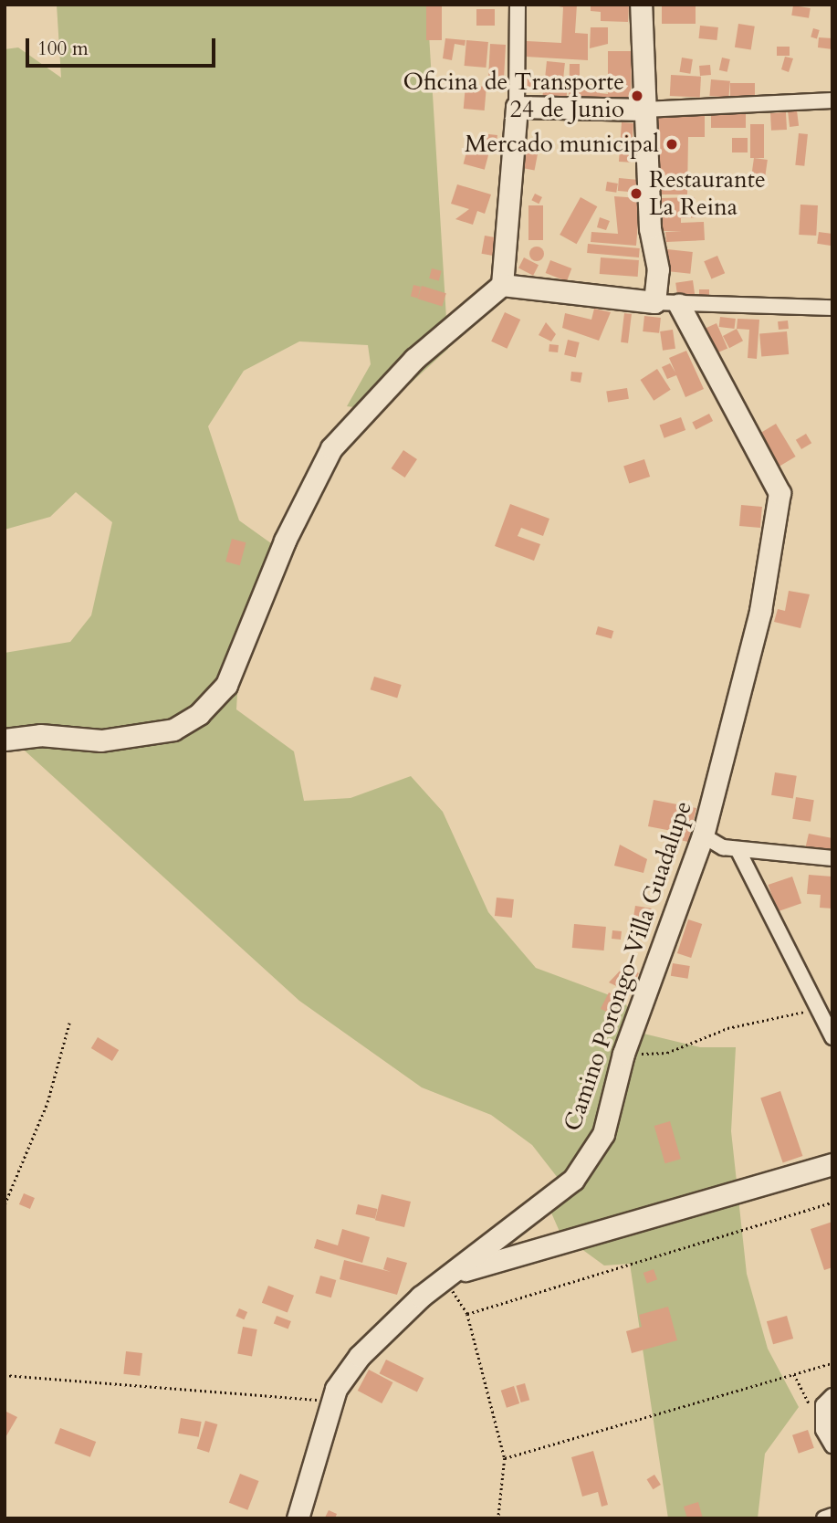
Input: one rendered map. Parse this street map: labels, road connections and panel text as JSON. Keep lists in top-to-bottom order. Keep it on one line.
{"streets":{"street":["Camino Porongo-Villa Guadalupe"]},"places":["Oficina de Transporte 24 de Junio","Mercado municipal","Restaurante La Reina"],"scale_bar":"100 m"}
